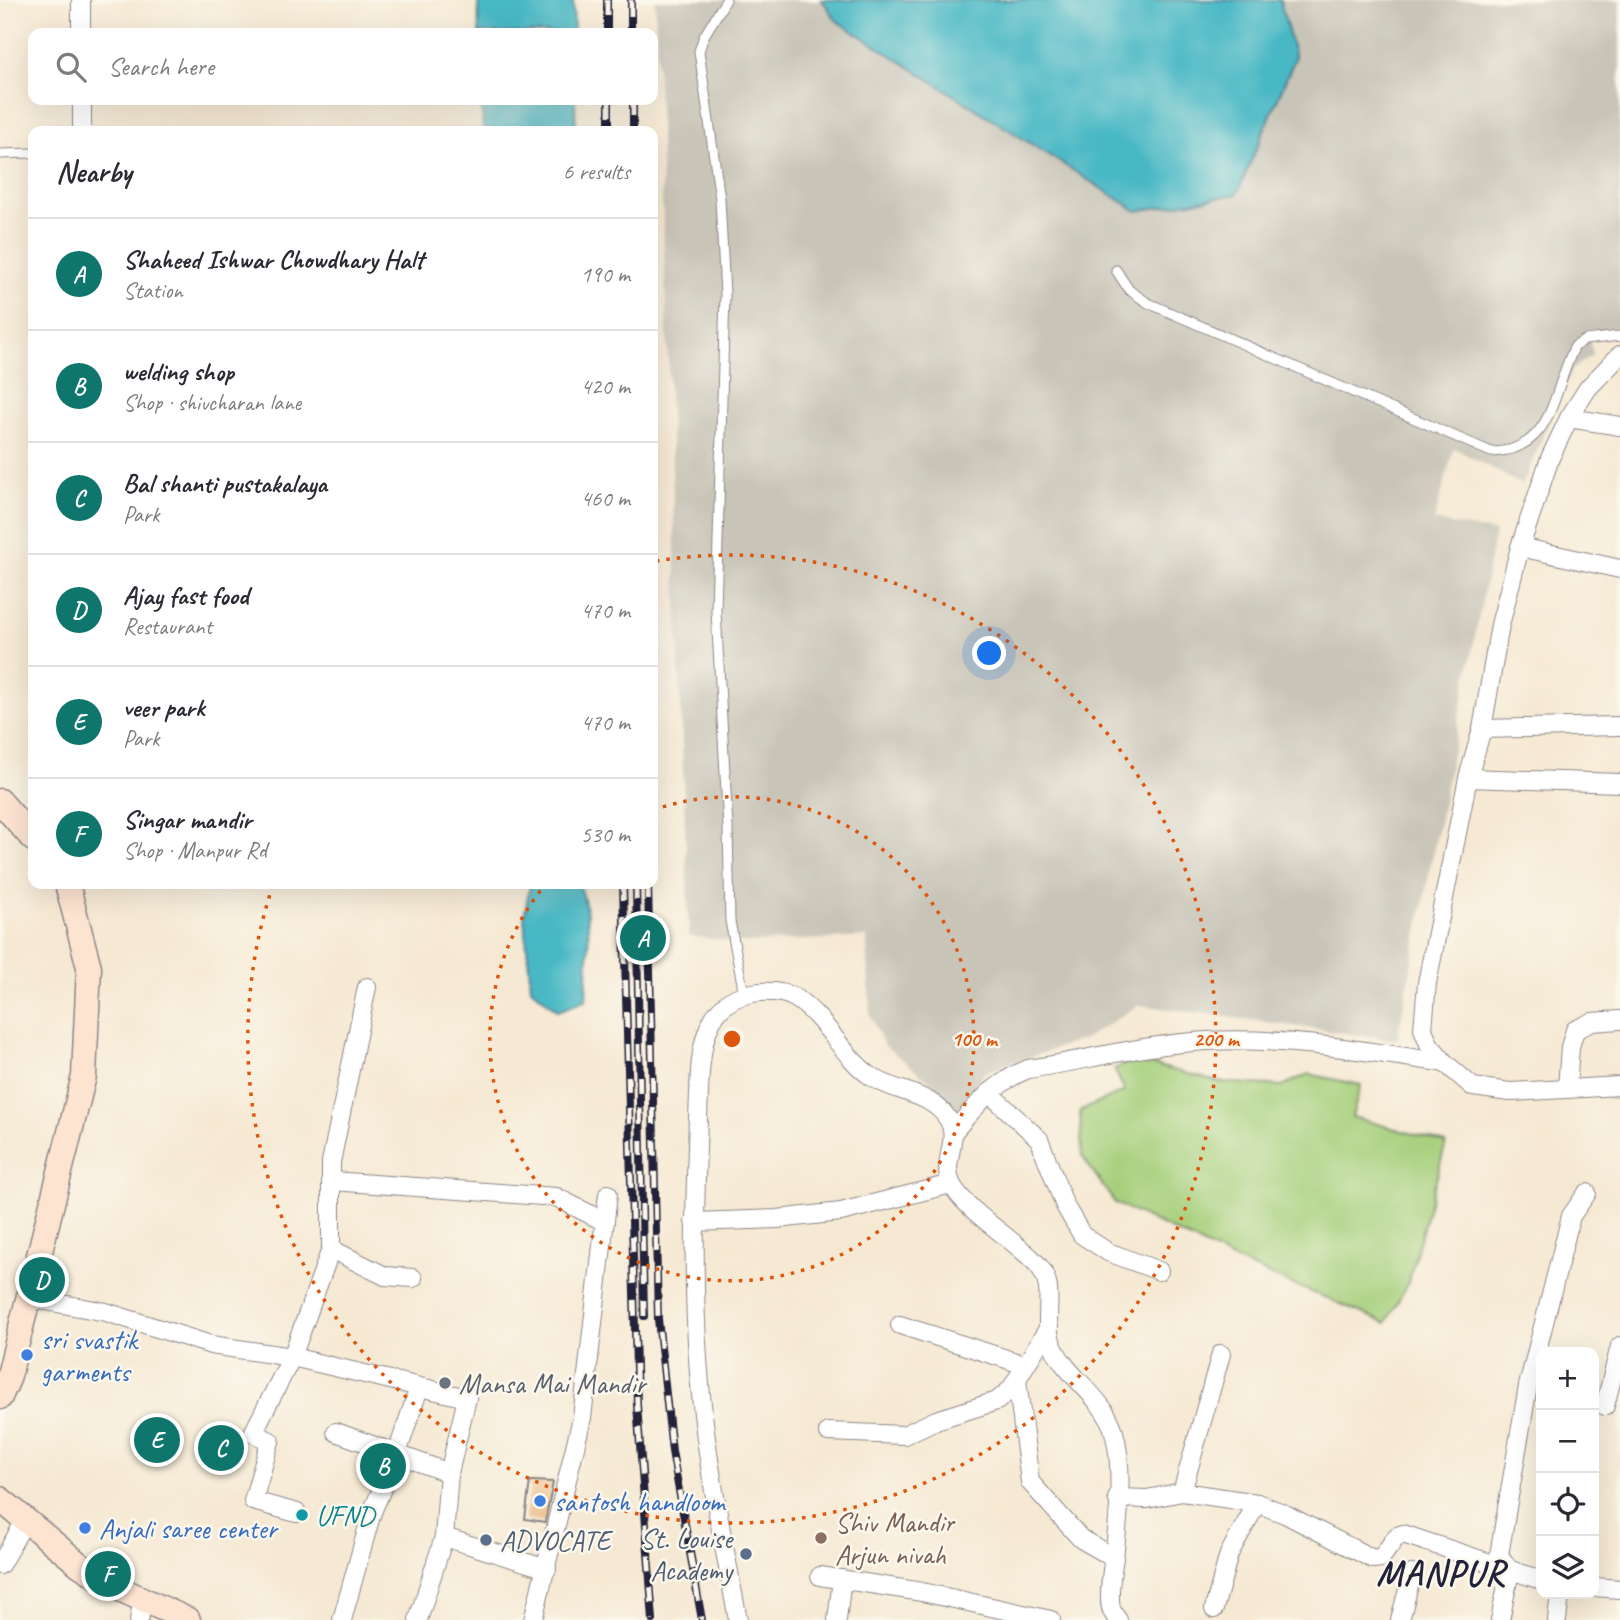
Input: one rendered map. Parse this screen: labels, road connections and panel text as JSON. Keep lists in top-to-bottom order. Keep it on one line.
{"districts":["MANPUR"],"places":["sri svastik garments","Mansa Mai Mandir","santosh handloom","UFND","Anjali saree center","Shiv Mandir Arjun nivah","ADVOCATE","St. Louise Academy"],"page":{"search":"Search here","heading":["Nearby","6 results"],"list":[{"mark":"A","name":"Shaheed Ishwar Chowdhary Halt","note":"Station","value":"190 m"},{"mark":"B","name":"welding shop","note":"Shop · shivcharan lane","value":"420 m"},{"mark":"C","name":"Bal shanti pustakalaya","note":"Park","value":"460 m"},{"mark":"D","name":"Ajay fast food","note":"Restaurant","value":"470 m"},{"mark":"E","name":"veer park","note":"Park","value":"470 m"},{"mark":"F","name":"Singar mandir","note":"Shop · Manpur Rd","value":"530 m"}],"pins":["A","D","E","C","B","F"],"map_buttons":["+","−"]},"rings":["100 m","200 m"]}
